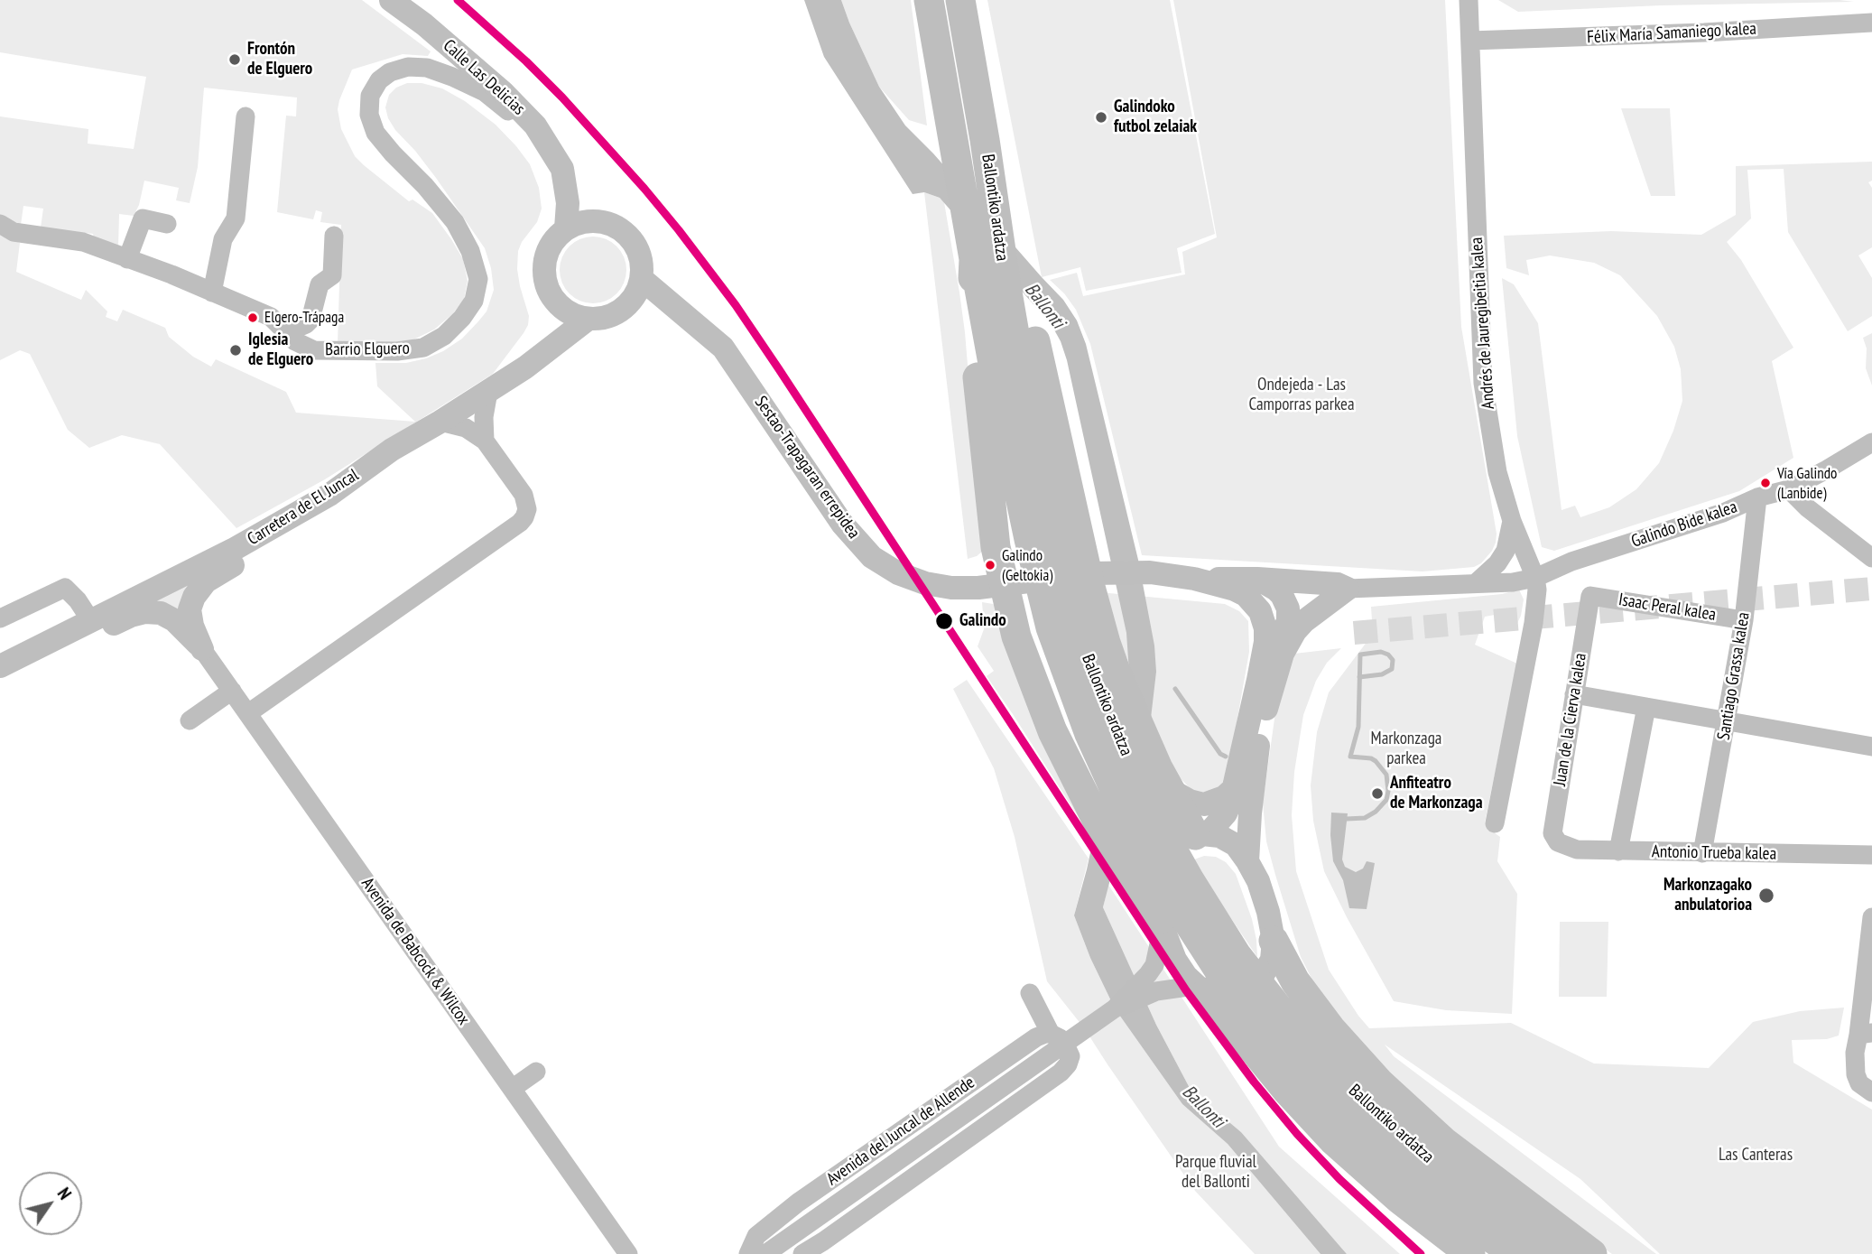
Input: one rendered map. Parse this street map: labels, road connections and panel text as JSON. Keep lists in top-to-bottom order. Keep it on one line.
{"streets":{"main road":["Ballontiko ardatza"],"street":["Félix María Samaniego kalea","Calle Las Delicias","Andrés de Jauregibeitia kalea","Barrio Elguero","Sestao-Trapagaran errepidea","Carretera de El Juncal","Galindo Bide kalea","Isaac Peral kalea","Santiago Grassa kalea","Juan de la Cierva kalea","Antonio Trueba kalea","Avenida de Babcock & Wilcox","Avenida del Juncal de Allende"]},"crossings":[["Félix María Samaniego kalea","Andrés de Jauregibeitia kalea"],["Calle Las Delicias","Barrio Elguero"],["Andrés de Jauregibeitia kalea","Galindo Bide kalea"],["Sestao-Trapagaran errepidea","Carretera de El Juncal"],["Galindo Bide kalea","Santiago Grassa kalea"],["Isaac Peral kalea","Santiago Grassa kalea"],["Isaac Peral kalea","Juan de la Cierva kalea"],["Santiago Grassa kalea","Antonio Trueba kalea"],["Juan de la Cierva kalea","Antonio Trueba kalea"]],"water":["Ballonti"],"parks":["Ondejeda - Las Camporras parkea","Markonzaga parkea","Las Canteras","Parque fluvial del Ballonti"],"places":["Frontón de Elguero","Galindoko futbol zelaiak","Elgero-Trápaga","Iglesia de Elguero","Vía Galindo (Lanbide)","Galindo (Geltokia)","Galindo","Anfiteatro de Markonzaga","Markonzagako anbulatorioa"],"north":"top right"}
